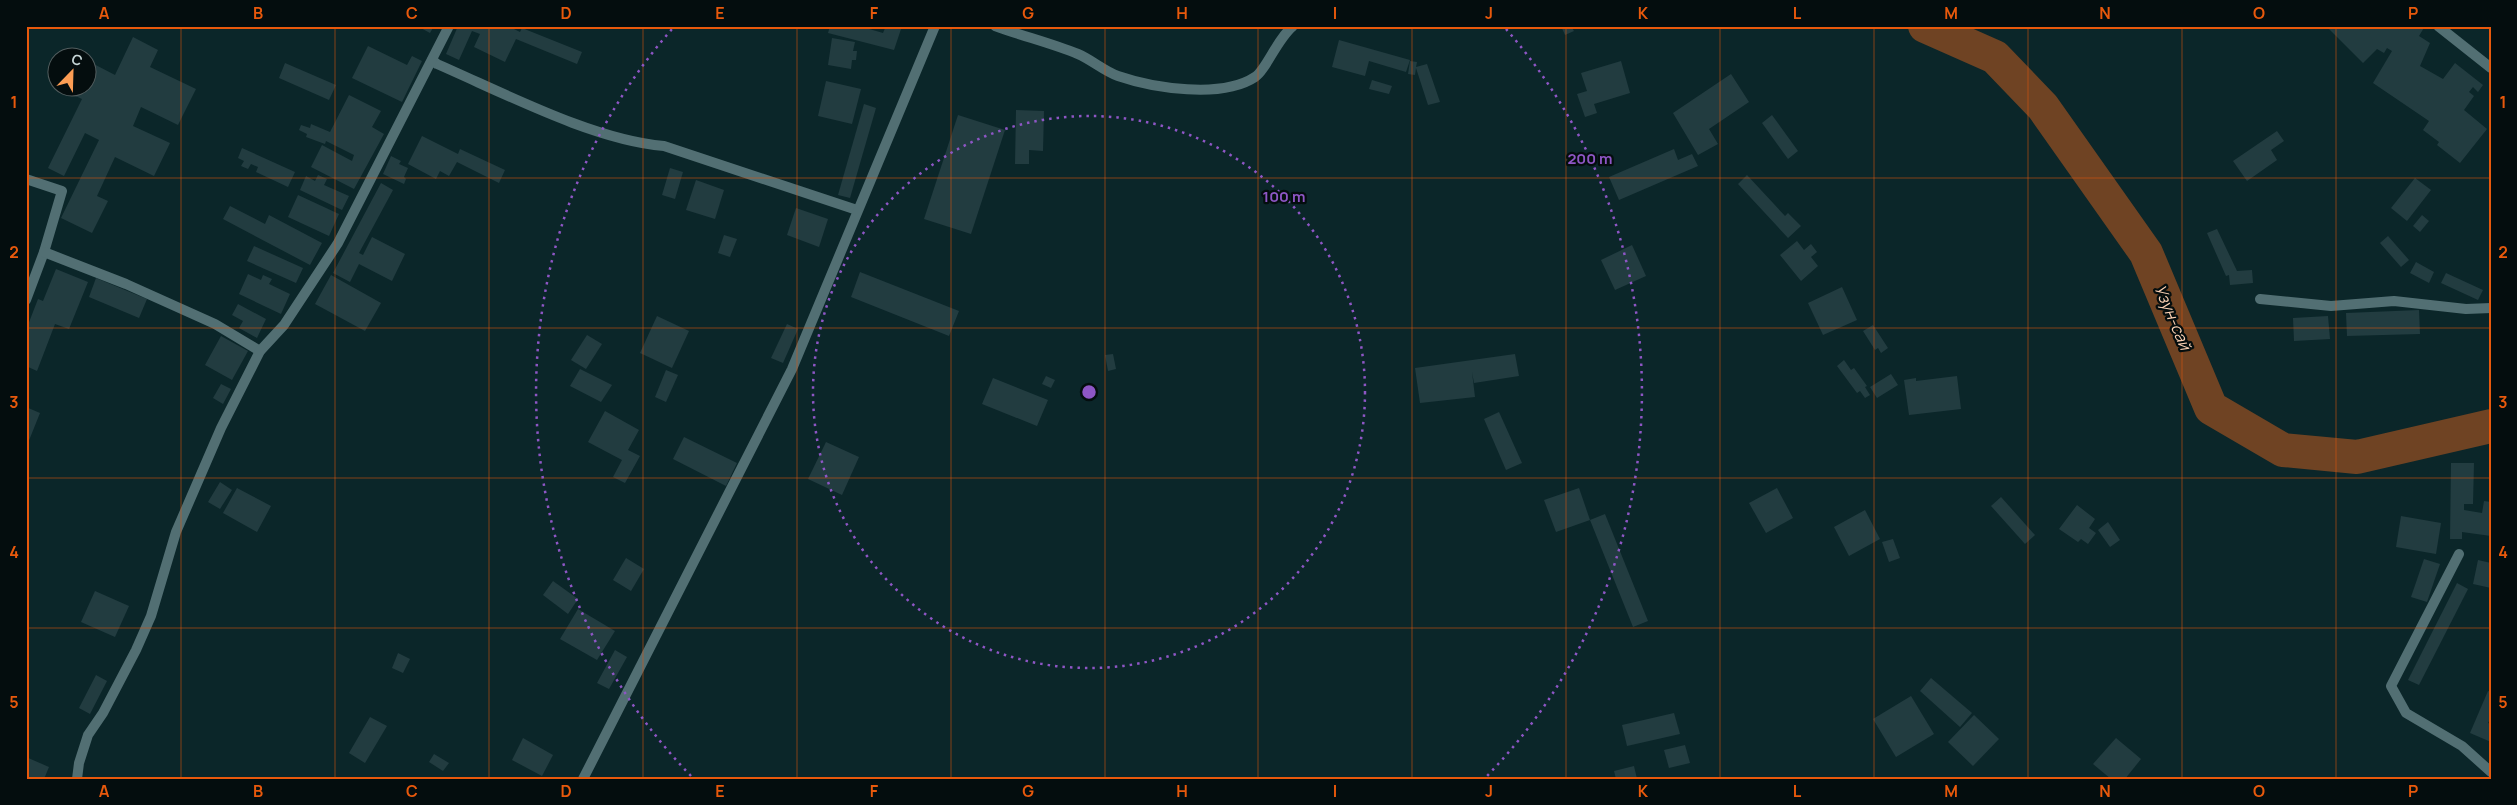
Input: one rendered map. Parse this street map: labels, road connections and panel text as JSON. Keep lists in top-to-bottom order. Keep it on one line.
{"water":["Узун-сай"],"north":"top right","grid":{"columns":["A","B","C","D","E","F","G","H","I","J","K","L","M","N","O","P"],"rows":["1","2","3","4","5"]},"rings":["200 m","100 m"]}
